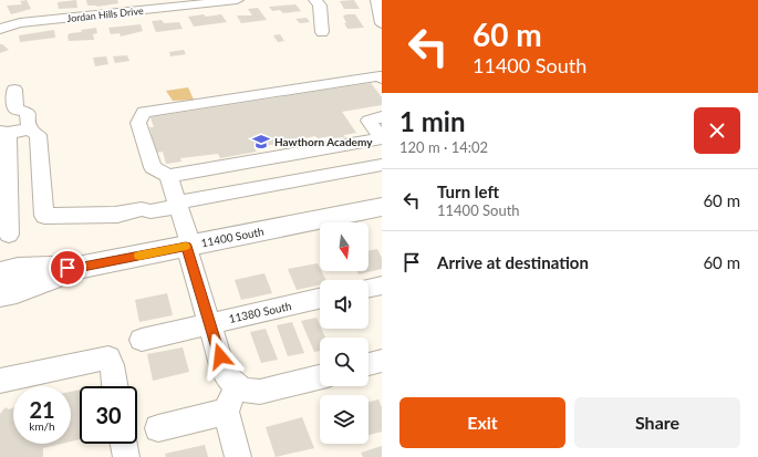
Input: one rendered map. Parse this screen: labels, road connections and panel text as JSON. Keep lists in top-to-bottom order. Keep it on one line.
{"streets":{"main road":["11400 South"],"street":["Jordan Hills Drive","11380 South"]},"places":{"school or university":["Hawthorn Academy"]},"north":"bottom","page":{"turn":["60 m","11400 South"],"heading":["1 min","120 m · 14:02"],"list":[{"name":"Turn left","note":"11400 South","value":"60 m"},{"name":"Arrive at destination","value":"60 m"}],"speed":"21 km/h","limit":"30","buttons":["Exit","Share"]}}
